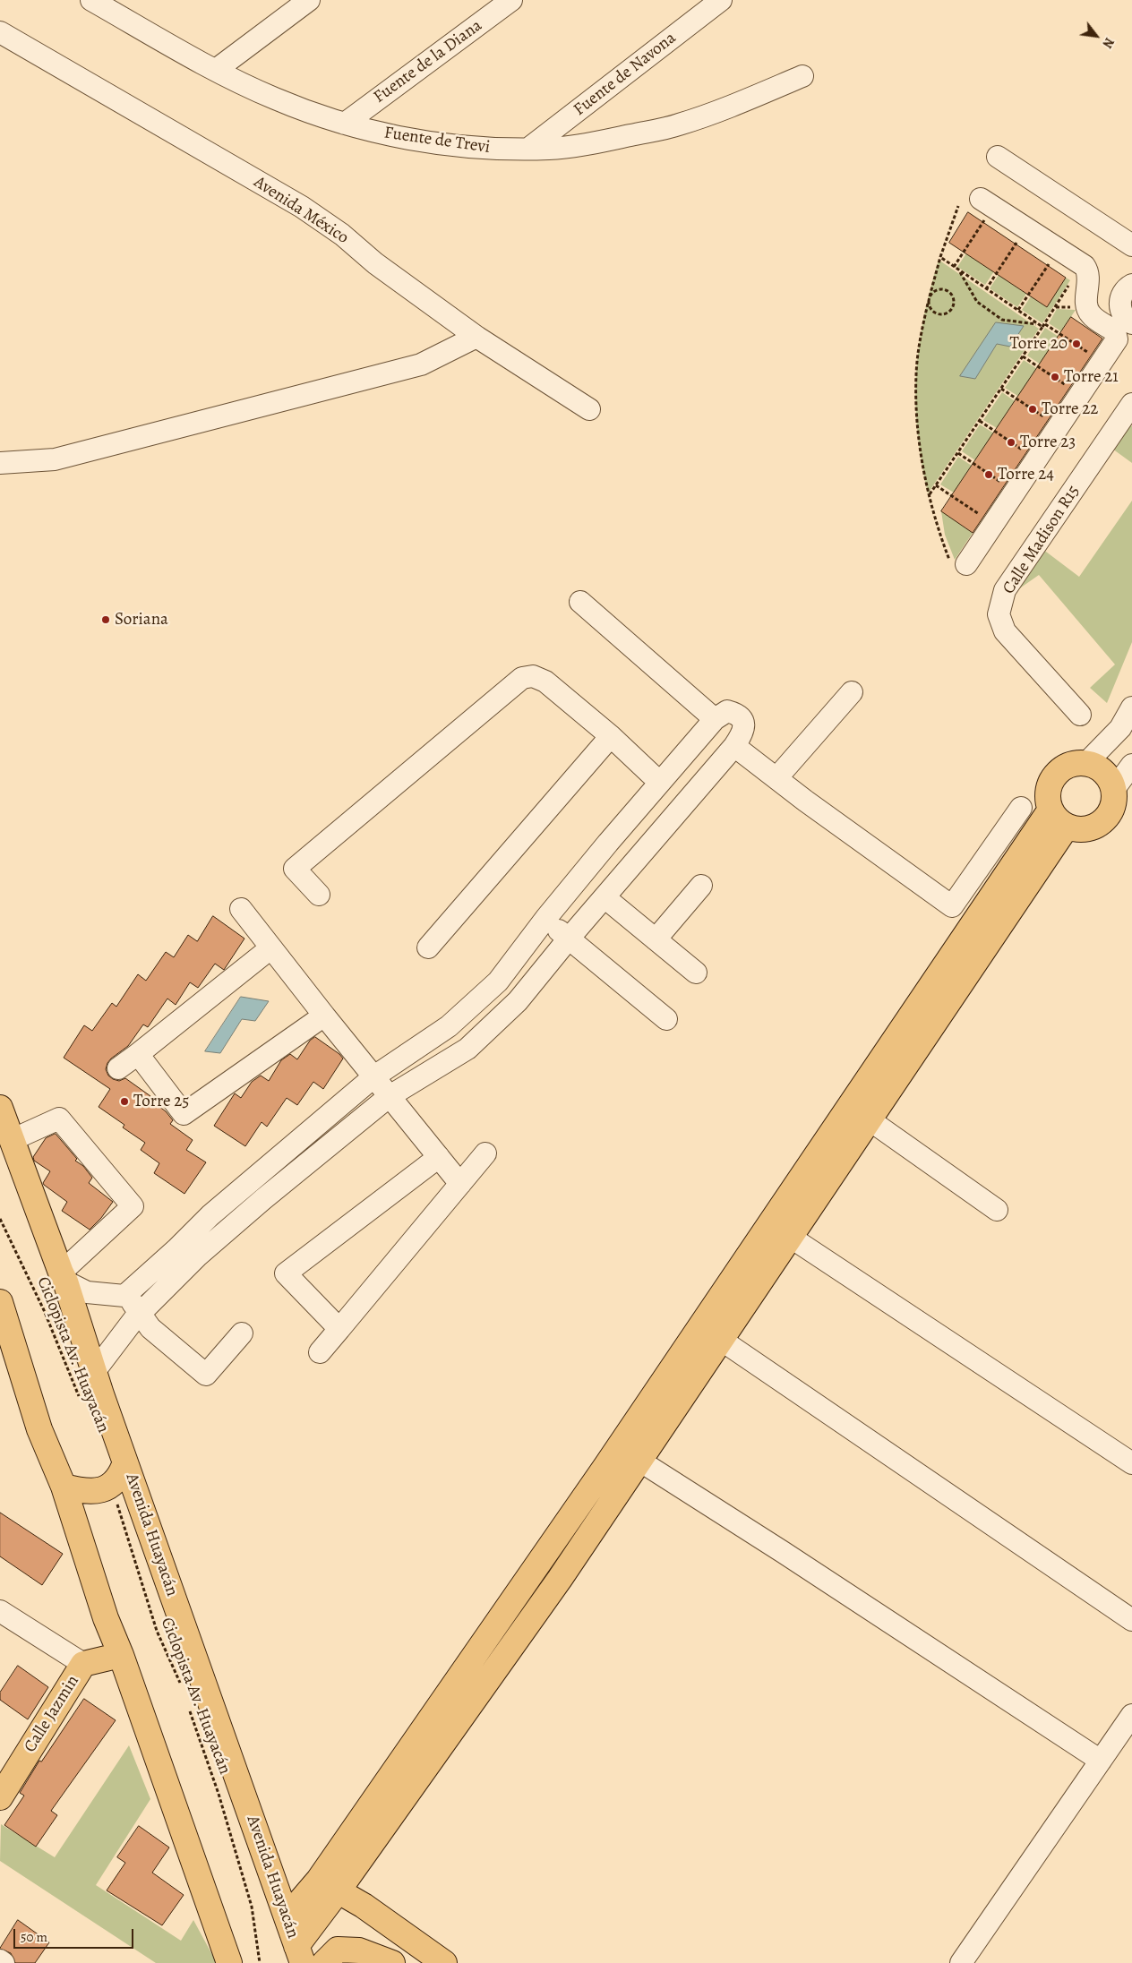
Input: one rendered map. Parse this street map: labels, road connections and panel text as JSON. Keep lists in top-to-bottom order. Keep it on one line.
{"streets":{"main road":["Avenida Huayacán","Calle Jazmin"],"street":["Fuente de la Diana","Fuente de Navona","Fuente de Trevi","Avenida México","Calle Madison R15"],"path":["Ciclopista Av. Huayacán"]},"crossings":[["Fuente de la Diana","Fuente de Trevi"],["Fuente de Navona","Fuente de Trevi"]],"places":["Torre 20","Torre 21","Torre 22","Torre 23","Torre 24","Soriana","Torre 25"],"scale_bar":"50 m","north":"bottom right"}
